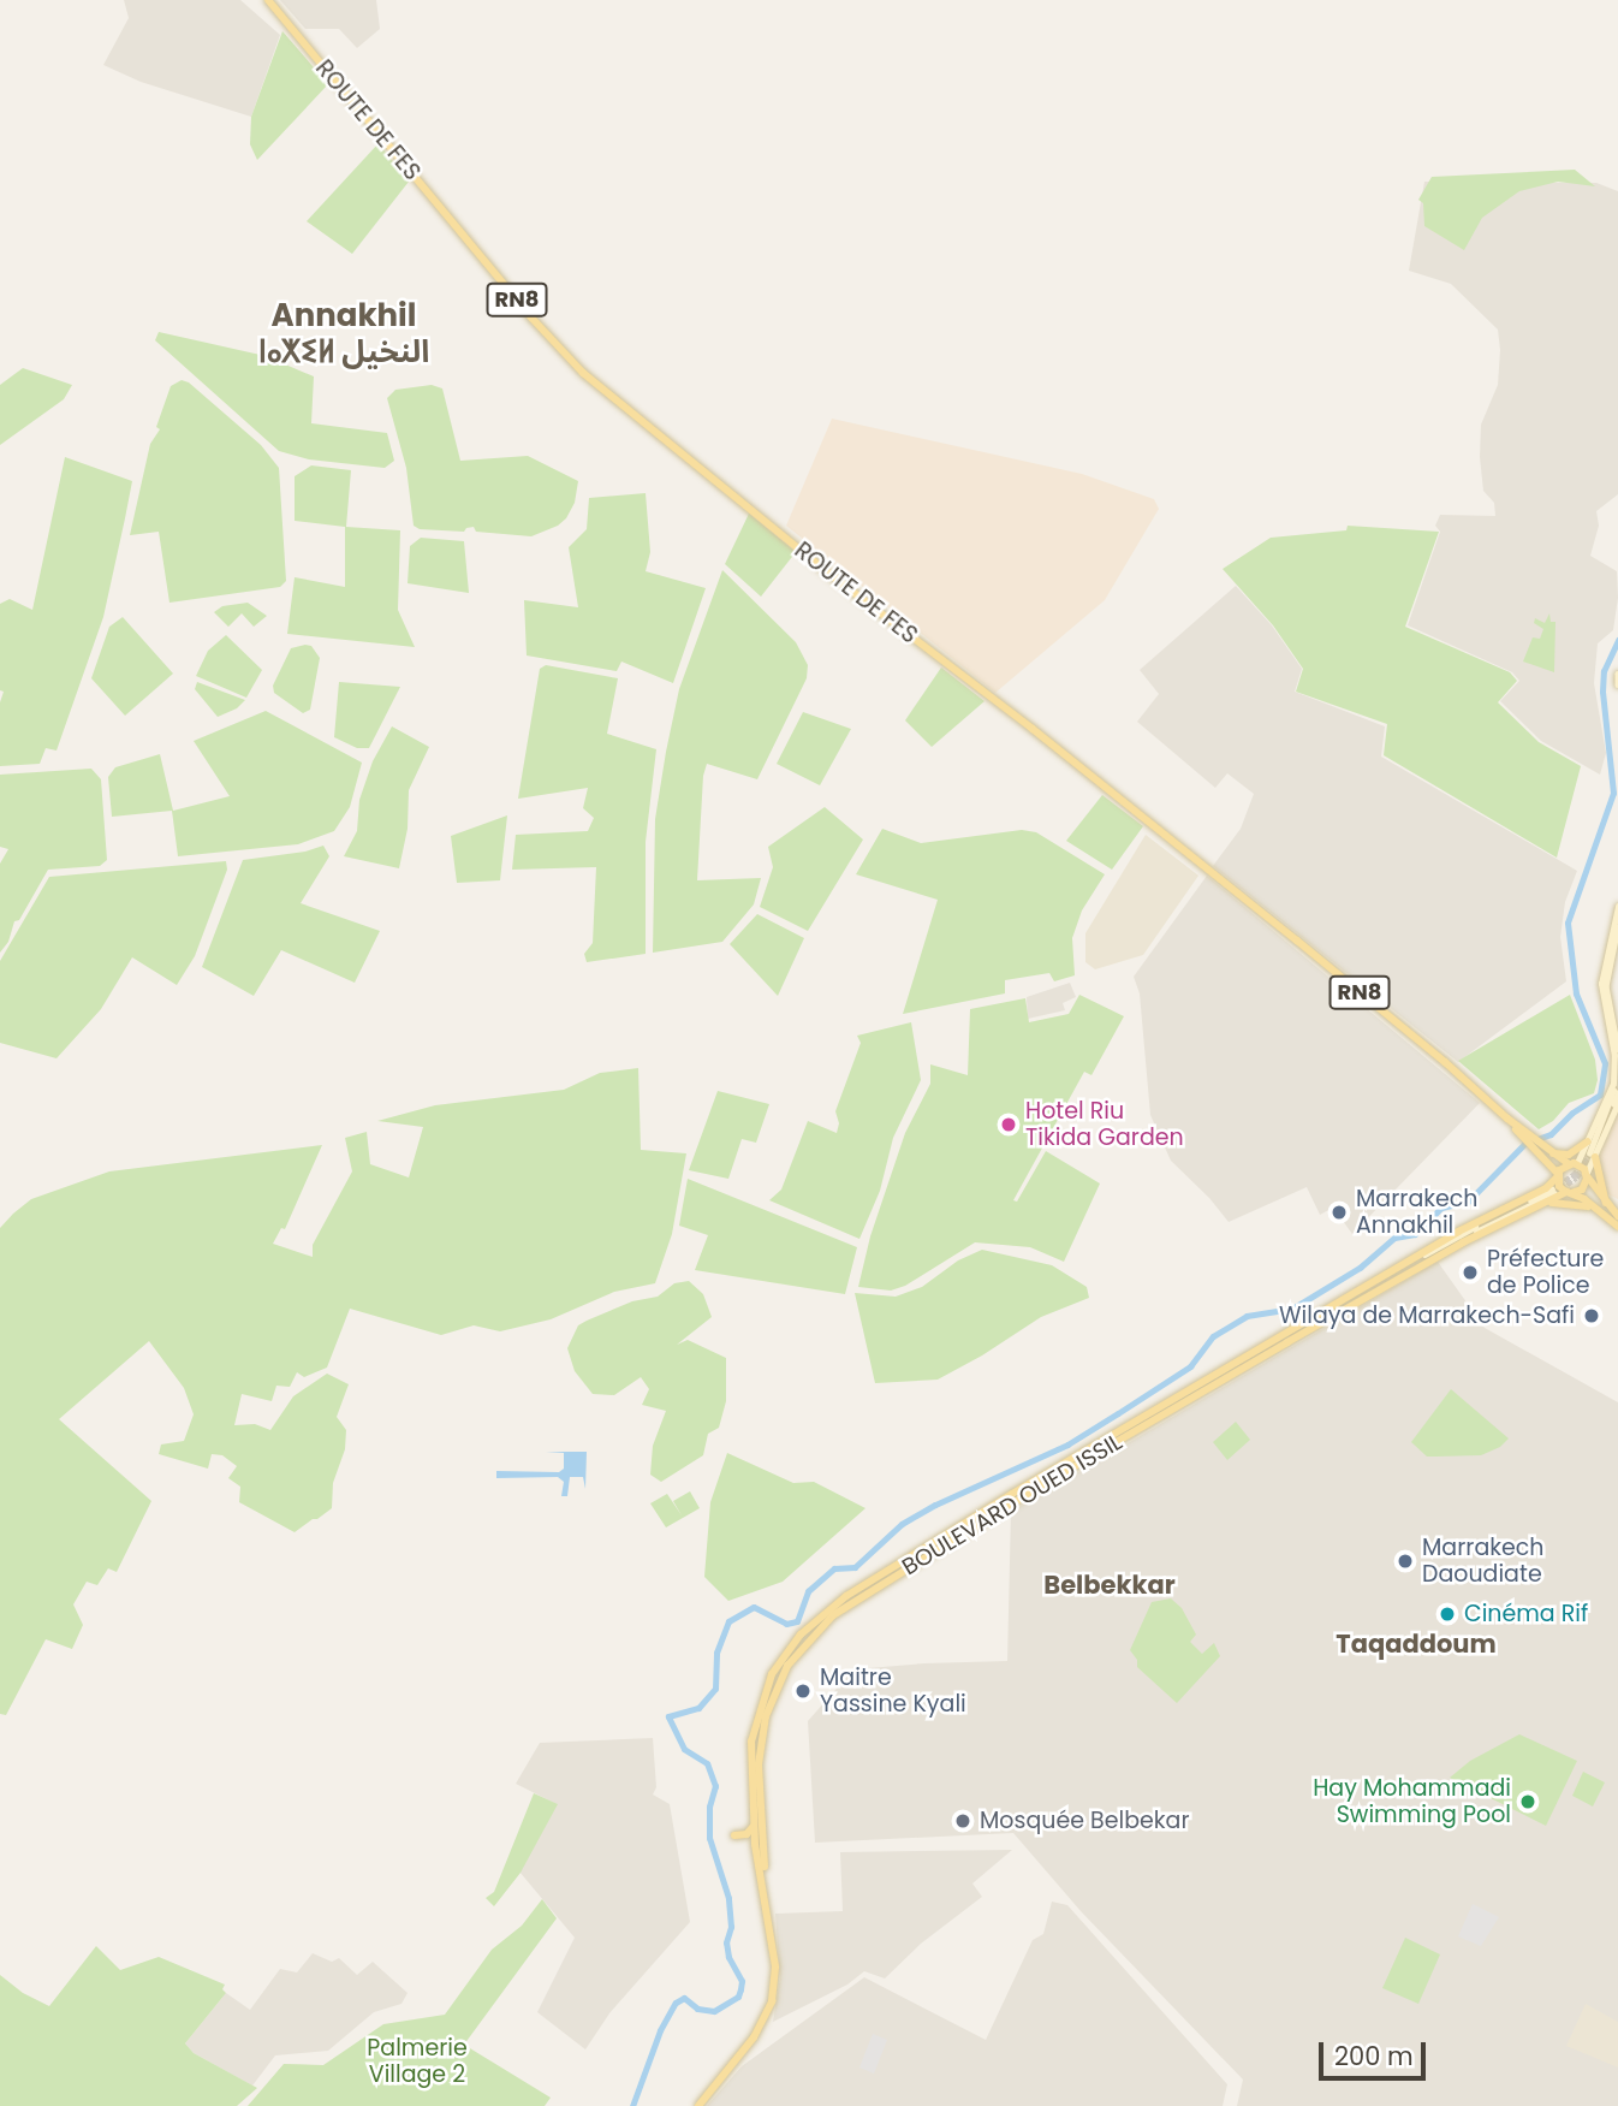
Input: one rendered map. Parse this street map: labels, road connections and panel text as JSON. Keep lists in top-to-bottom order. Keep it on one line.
{"streets":{"main road":["ROUTE DE FES","RN8","BOULEVARD OUED ISSIL"]},"crossings":[["ROUTE DE FES","RN8"],["ROUTE DE FES","BOULEVARD OUED ISSIL"],["RN8","BOULEVARD OUED ISSIL"]],"districts":["Annakhil ⵏⴰⵅⵉⵍ النخيل","Belbekkar","Taqaddoum"],"parks":["Palmerie Village 2"],"places":["Hotel Riu Tikida Garden","Marrakech Annakhil","Préfecture de Police","Wilaya de Marrakech-Safi","Marrakech Daoudiate","Cinéma Rif","Maitre Yassine Kyali","Hay Mohammadi Swimming Pool","Mosquée Belbekar"],"scale_bar":"200 m"}
